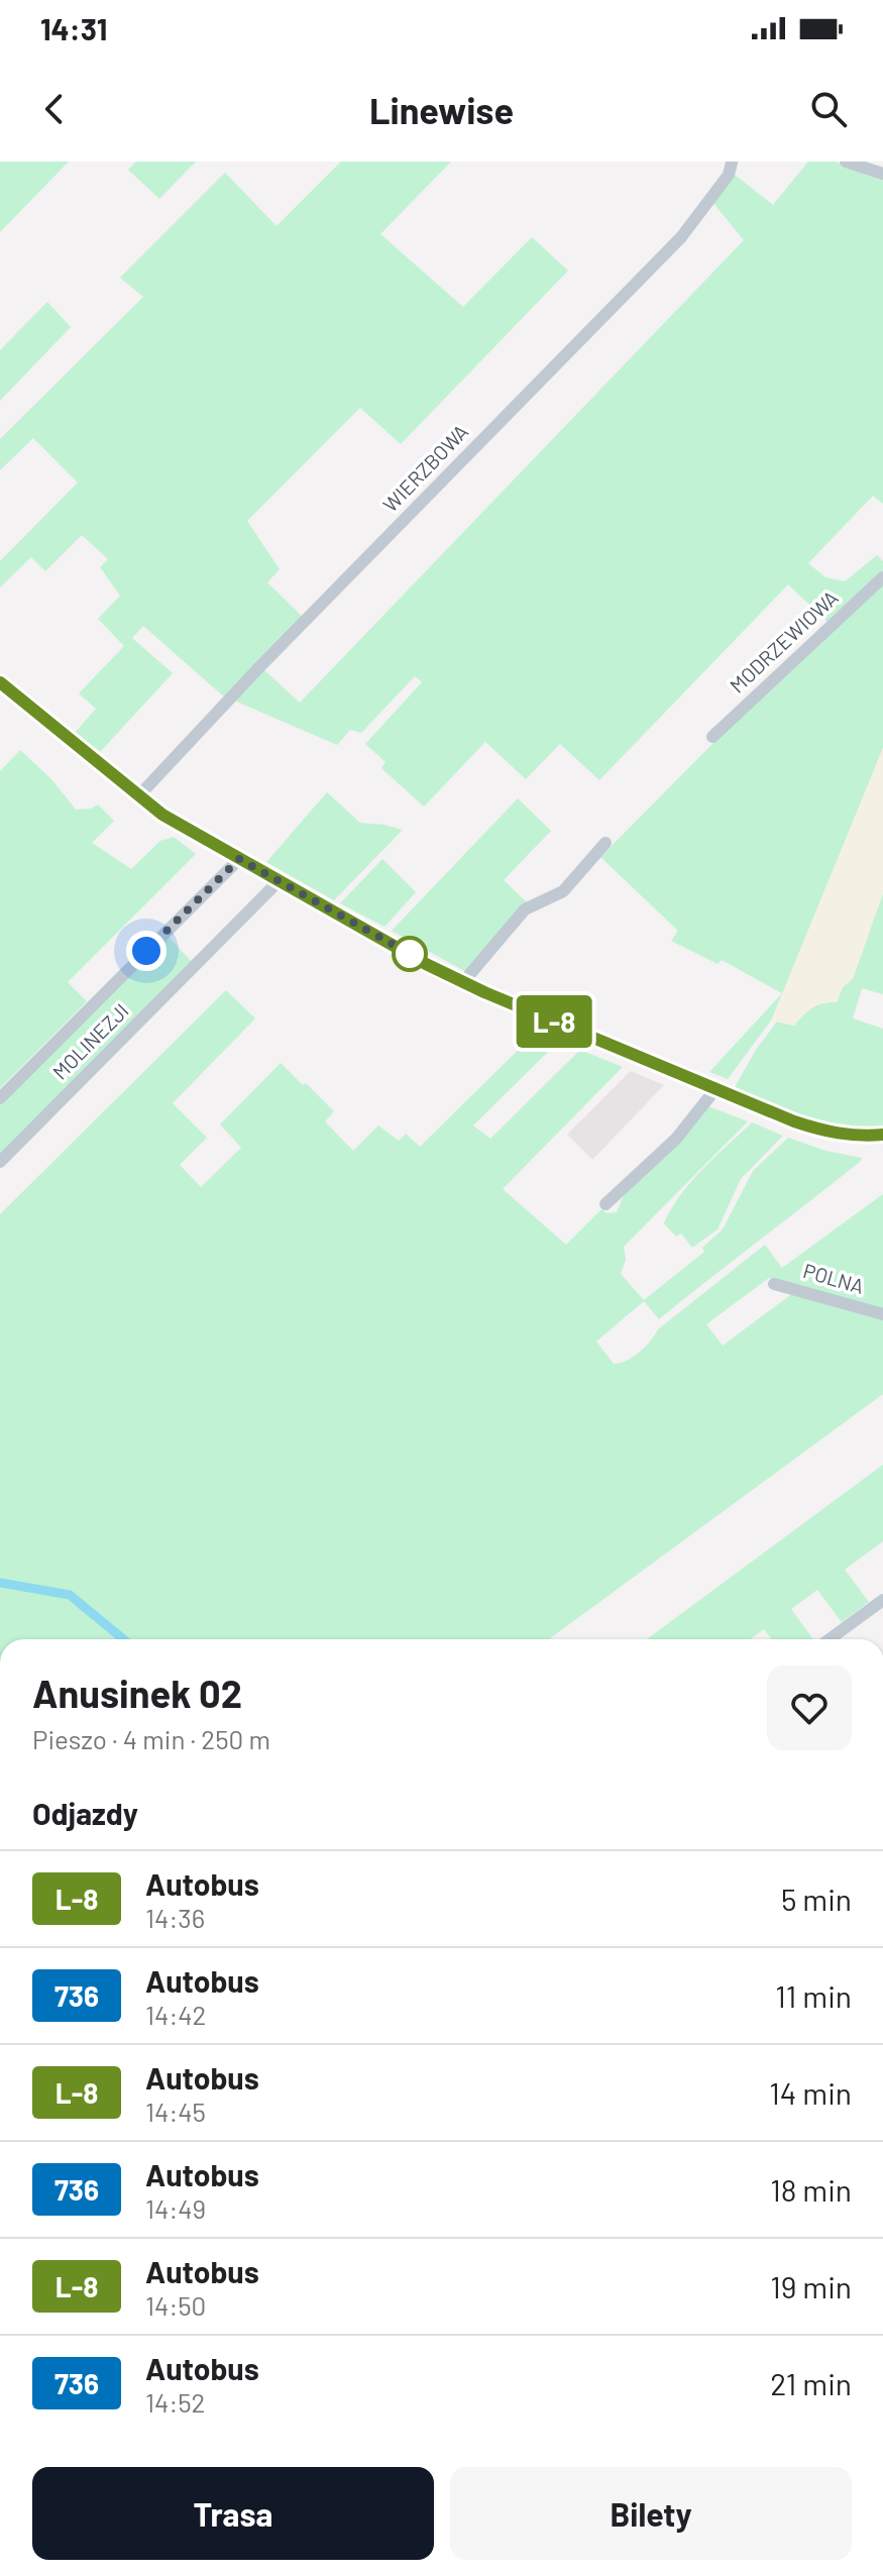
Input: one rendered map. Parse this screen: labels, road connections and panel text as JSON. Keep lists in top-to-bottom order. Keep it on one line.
{"streets":{"street":["WIERZBOWA","MODRZEWIOWA","MOLINEZJI","POLNA"]},"lines":["bus line L-8"],"page":{"status":"14:31","header":"Linewise","on_map":"L-8","heading":[["Anusinek 02","Pieszo · 4 min · 250 m"],"Odjazdy"],"list":[{"mark":"L-8","name":"Autobus","note":"14:36","value":"5 min"},{"mark":"736","name":"Autobus","note":"14:42","value":"11 min"},{"mark":"L-8","name":"Autobus","note":"14:45","value":"14 min"},{"mark":"736","name":"Autobus","note":"14:49","value":"18 min"},{"mark":"L-8","name":"Autobus","note":"14:50","value":"19 min"},{"mark":"736","name":"Autobus","note":"14:52","value":"21 min"}],"buttons":["Trasa","Bilety"]}}
